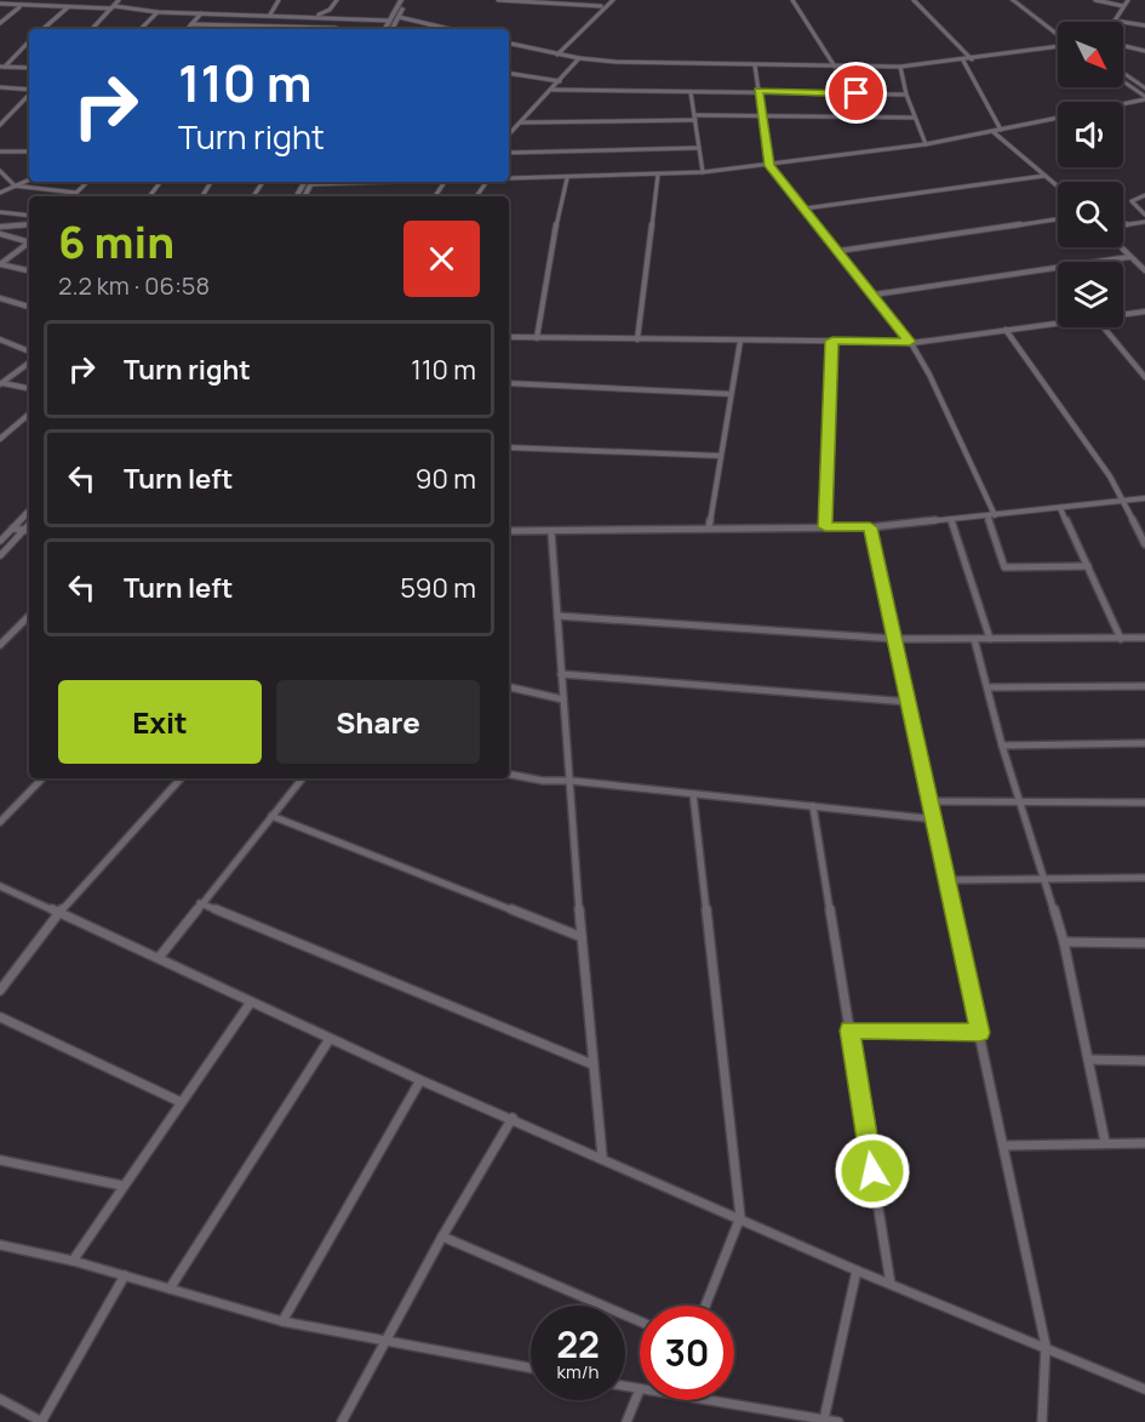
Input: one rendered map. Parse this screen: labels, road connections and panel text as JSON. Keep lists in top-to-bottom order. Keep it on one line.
{"north":"bottom right","page":{"turn":["110 m","Turn right"],"heading":["6 min","2.2 km · 06:58"],"list":[{"name":"Turn right","value":"110 m"},{"name":"Turn left","value":"90 m"},{"name":"Turn left","value":"590 m"}],"buttons":["Exit","Share"],"speed":"22 km/h","limit":"30"}}
